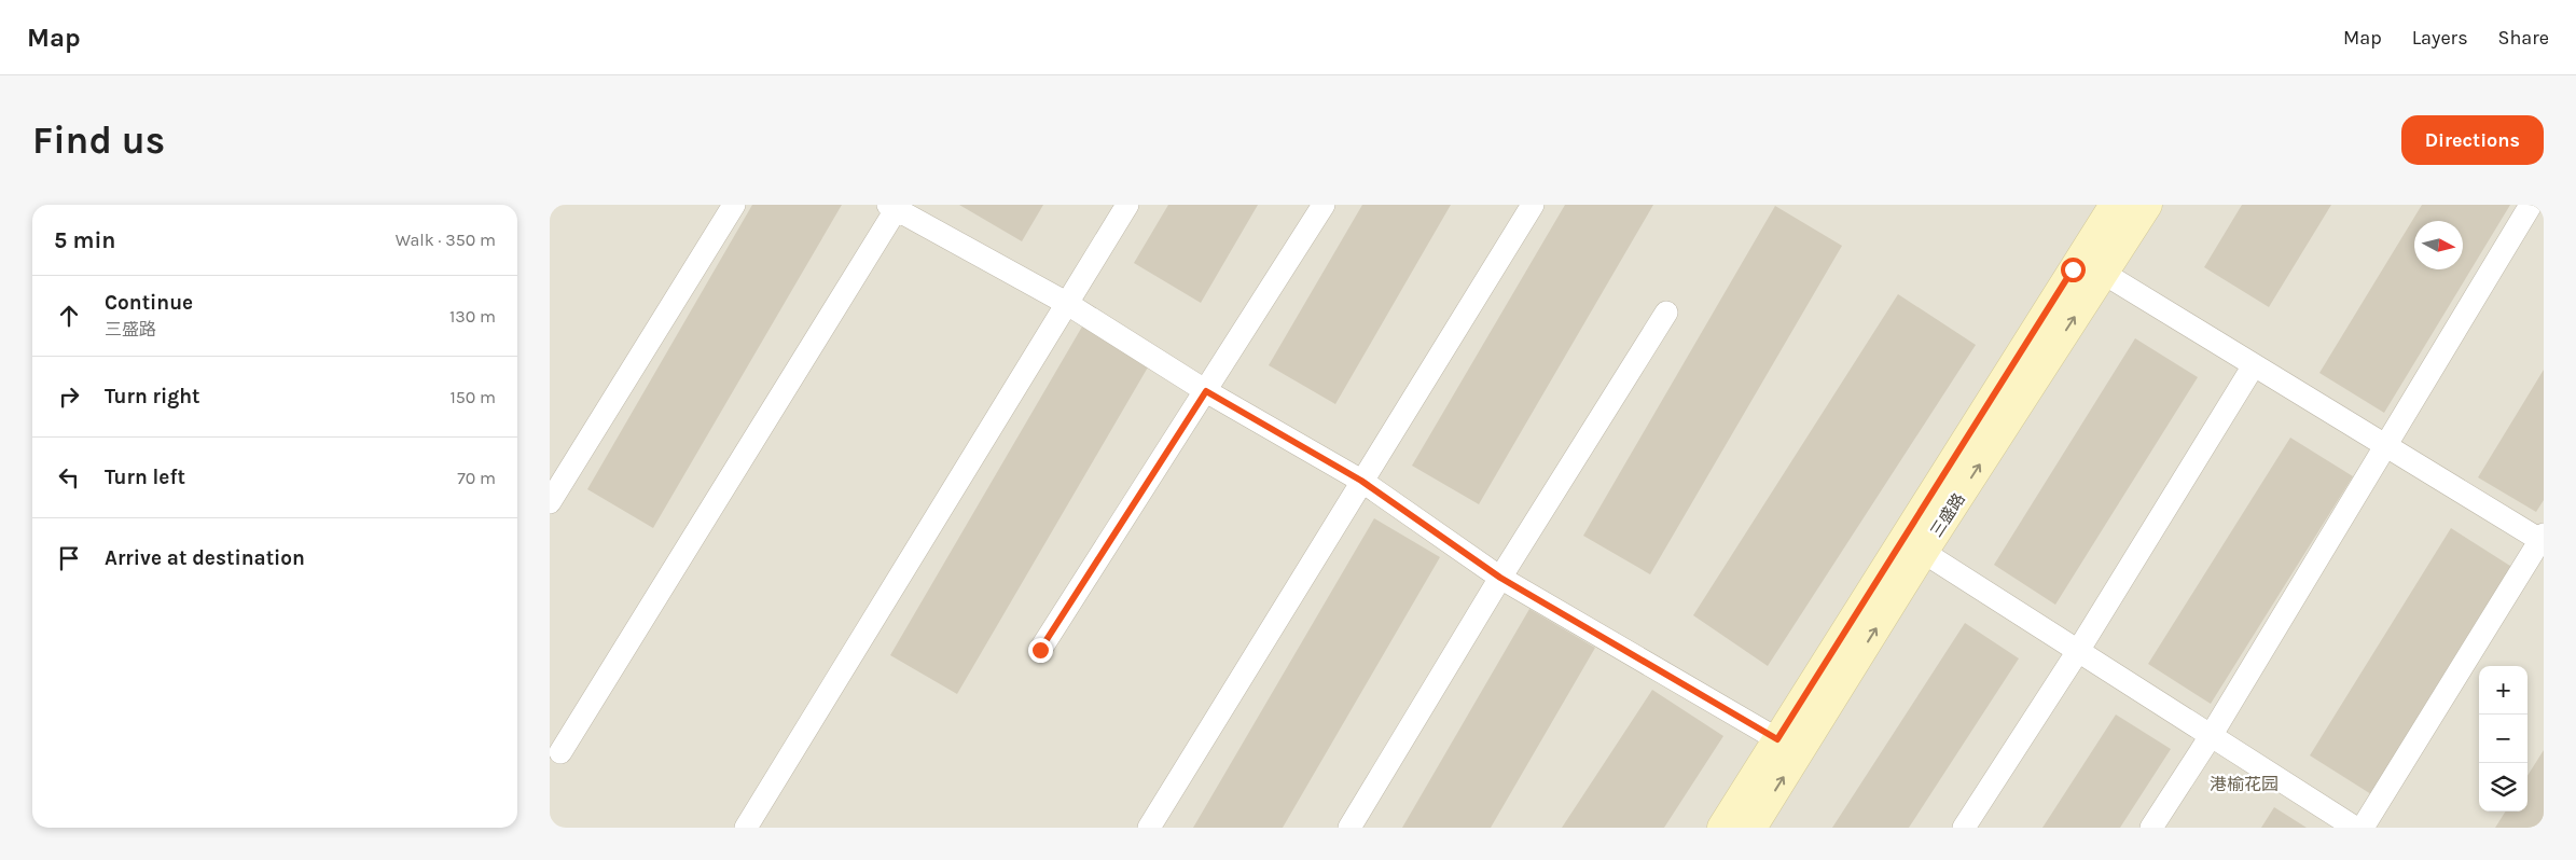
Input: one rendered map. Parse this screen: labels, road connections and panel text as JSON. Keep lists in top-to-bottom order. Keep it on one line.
{"streets":{"main road":["三盛路"]},"districts":["港榆花园"],"north":"right","page":{"header":"Map","nav":["Map","Layers","Share"],"buttons":"Directions","title":"Find us","heading":["5 min","Walk · 350 m"],"list":[["Continue","三盛路","130 m"],["Turn right","150 m"],["Turn left","70 m"],"Arrive at destination"],"map_buttons":["+","−"]}}
